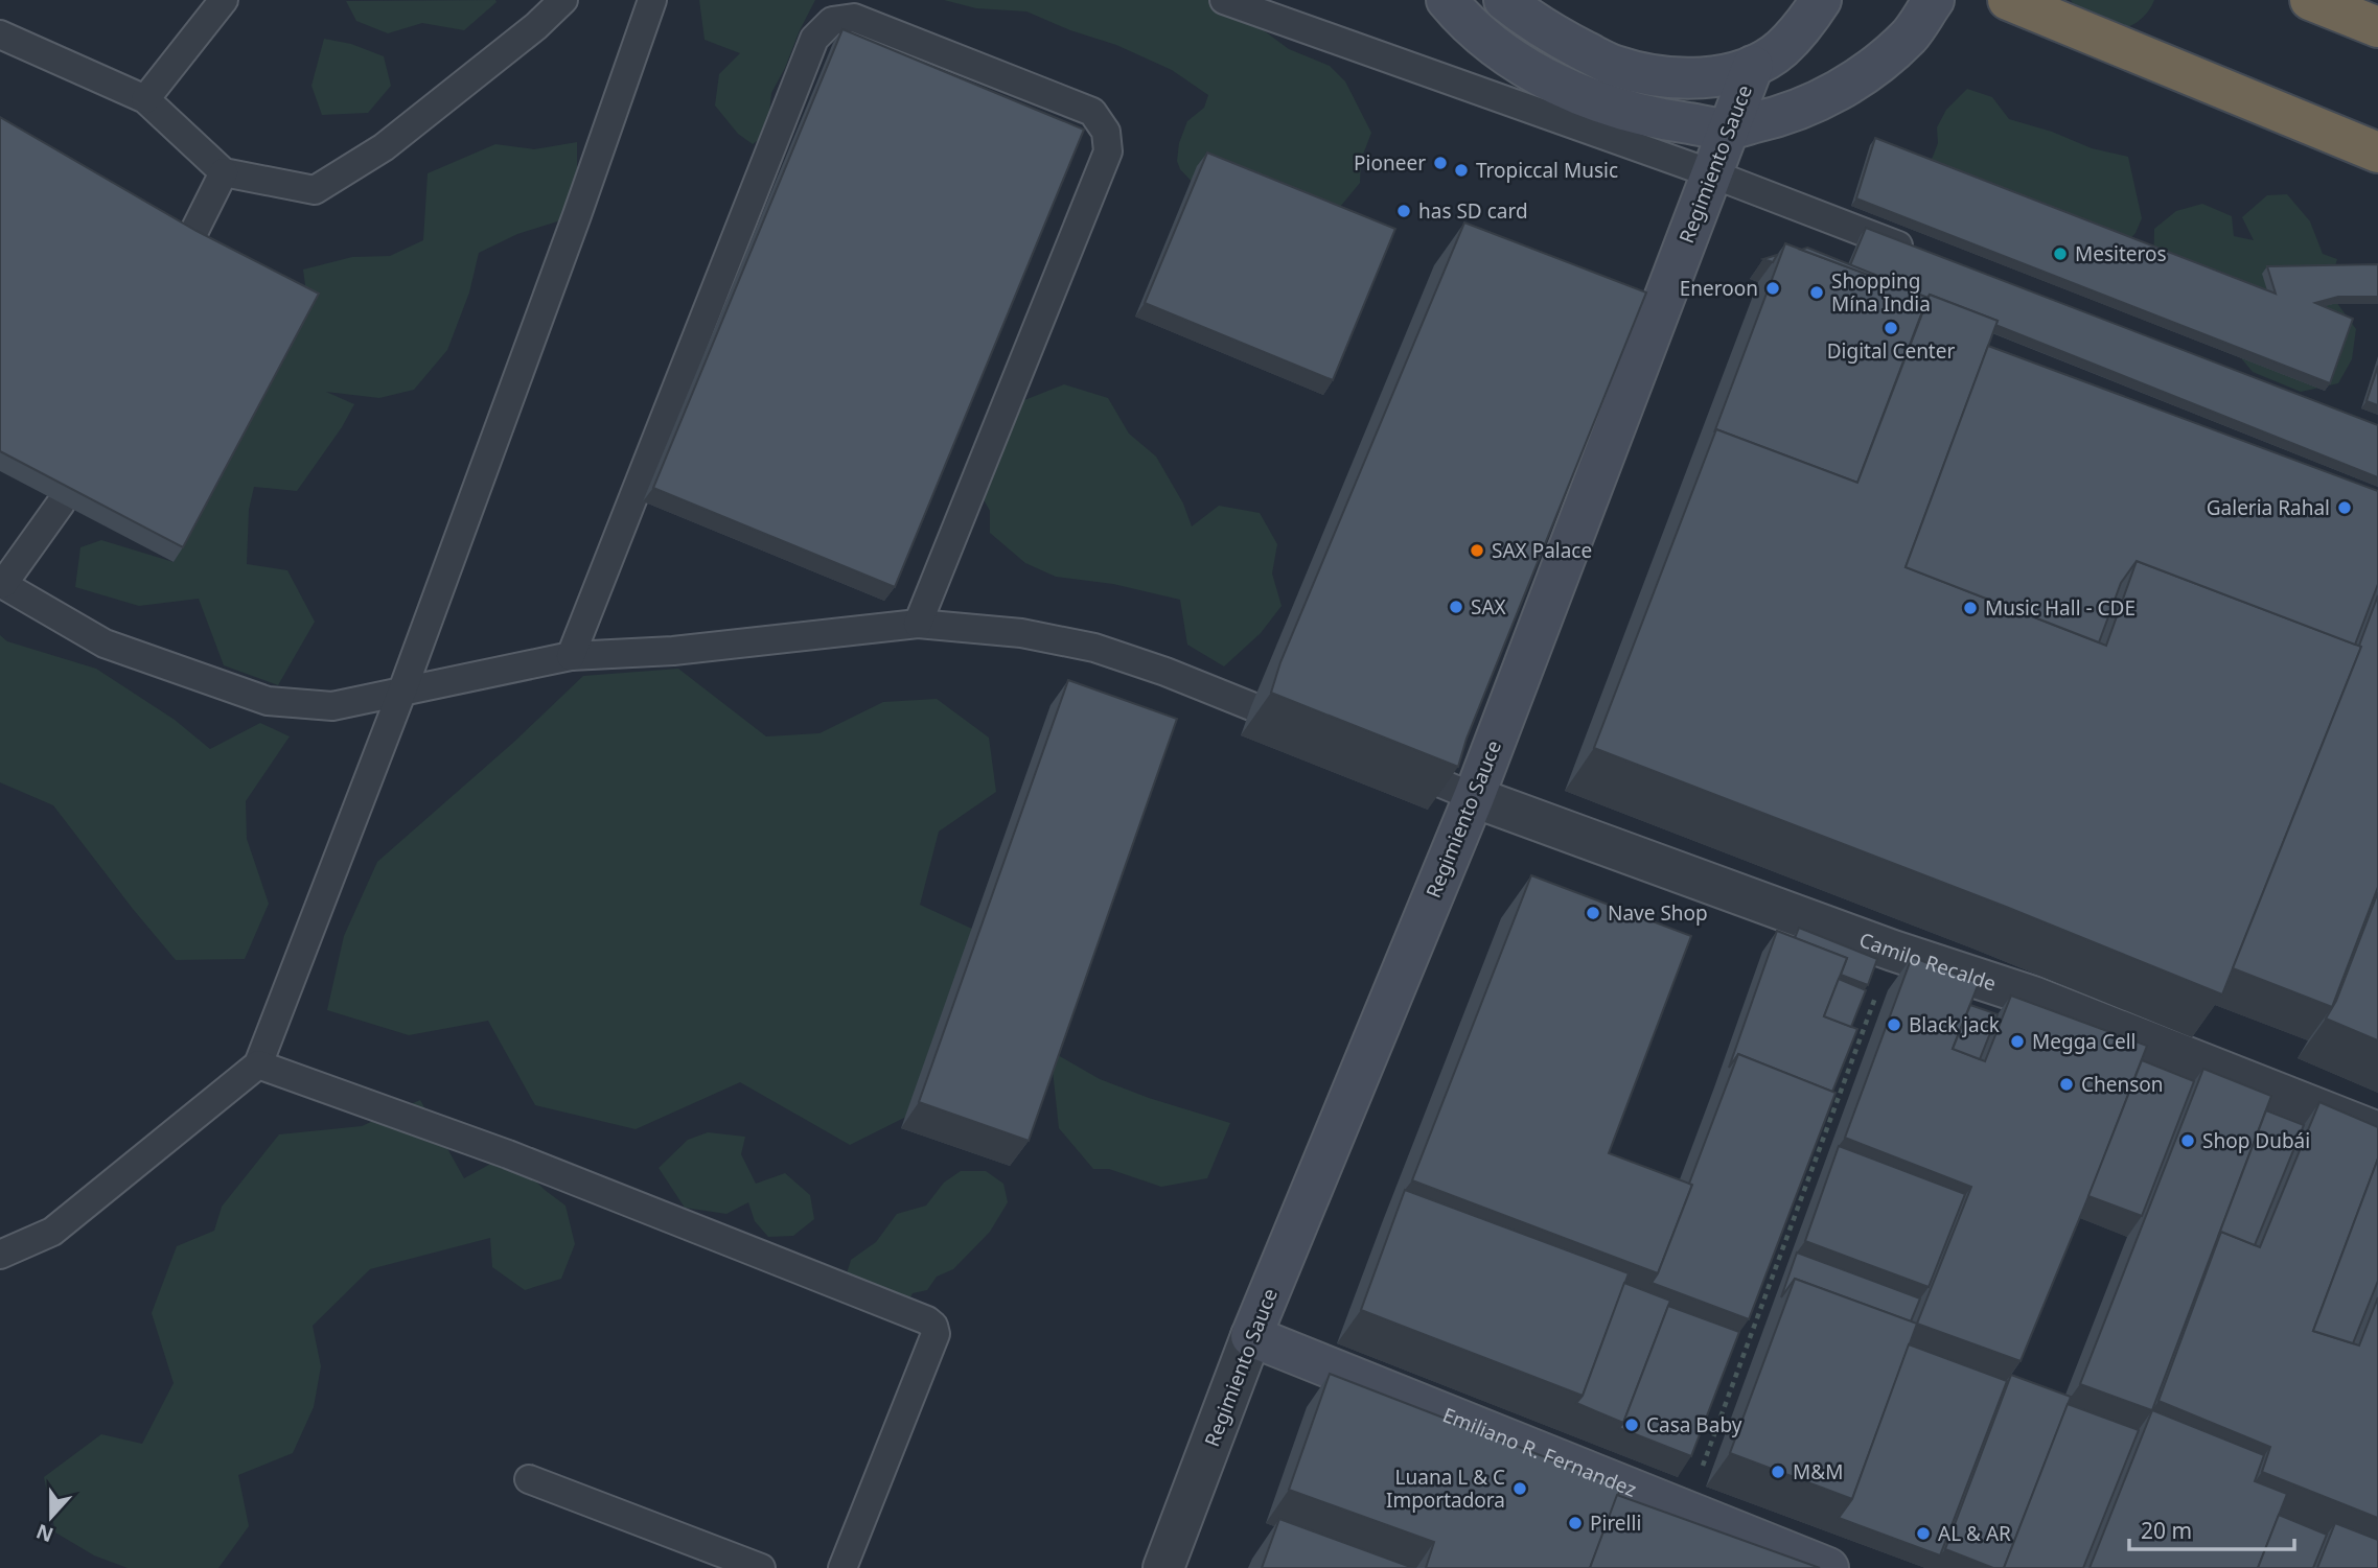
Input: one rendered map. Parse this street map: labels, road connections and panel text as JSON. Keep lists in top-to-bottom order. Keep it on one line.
{"streets":{"street":["Regimiento Sauce","Camilo Recalde","Emiliano R. Fernandez"]},"crossings":[["Regimiento Sauce","Camilo Recalde"],["Regimiento Sauce","Emiliano R. Fernandez"]],"places":["Pioneer","Tropiccal Music","has SD card","Mesiteros","Eneroon","Shopping Mína India","Digital Center","Galeria Rahal","SAX Palace","SAX","Music Hall - CDE","Nave Shop","Black jack","Megga Cell","Chenson","Shop Dubái","Casa Baby","M&M","Luana L & C Importadora","Pirelli","AL & AR"],"scale_bar":"20 m","north":"bottom"}
